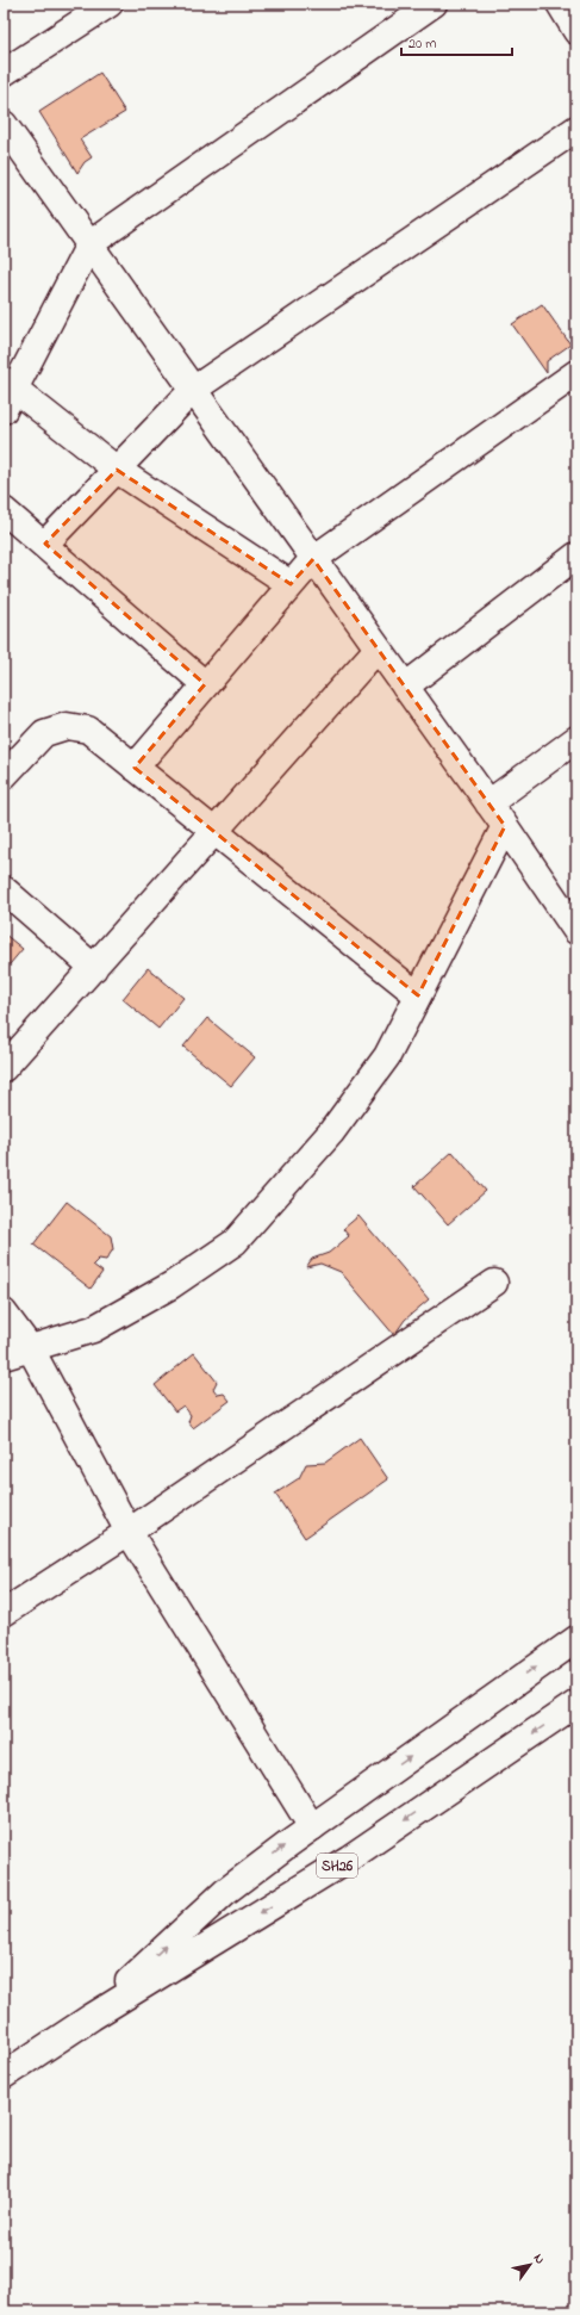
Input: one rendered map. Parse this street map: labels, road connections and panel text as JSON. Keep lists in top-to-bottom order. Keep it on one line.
{"streets":{"street":["SH26"]},"scale_bar":"20 m","north":"top right"}
